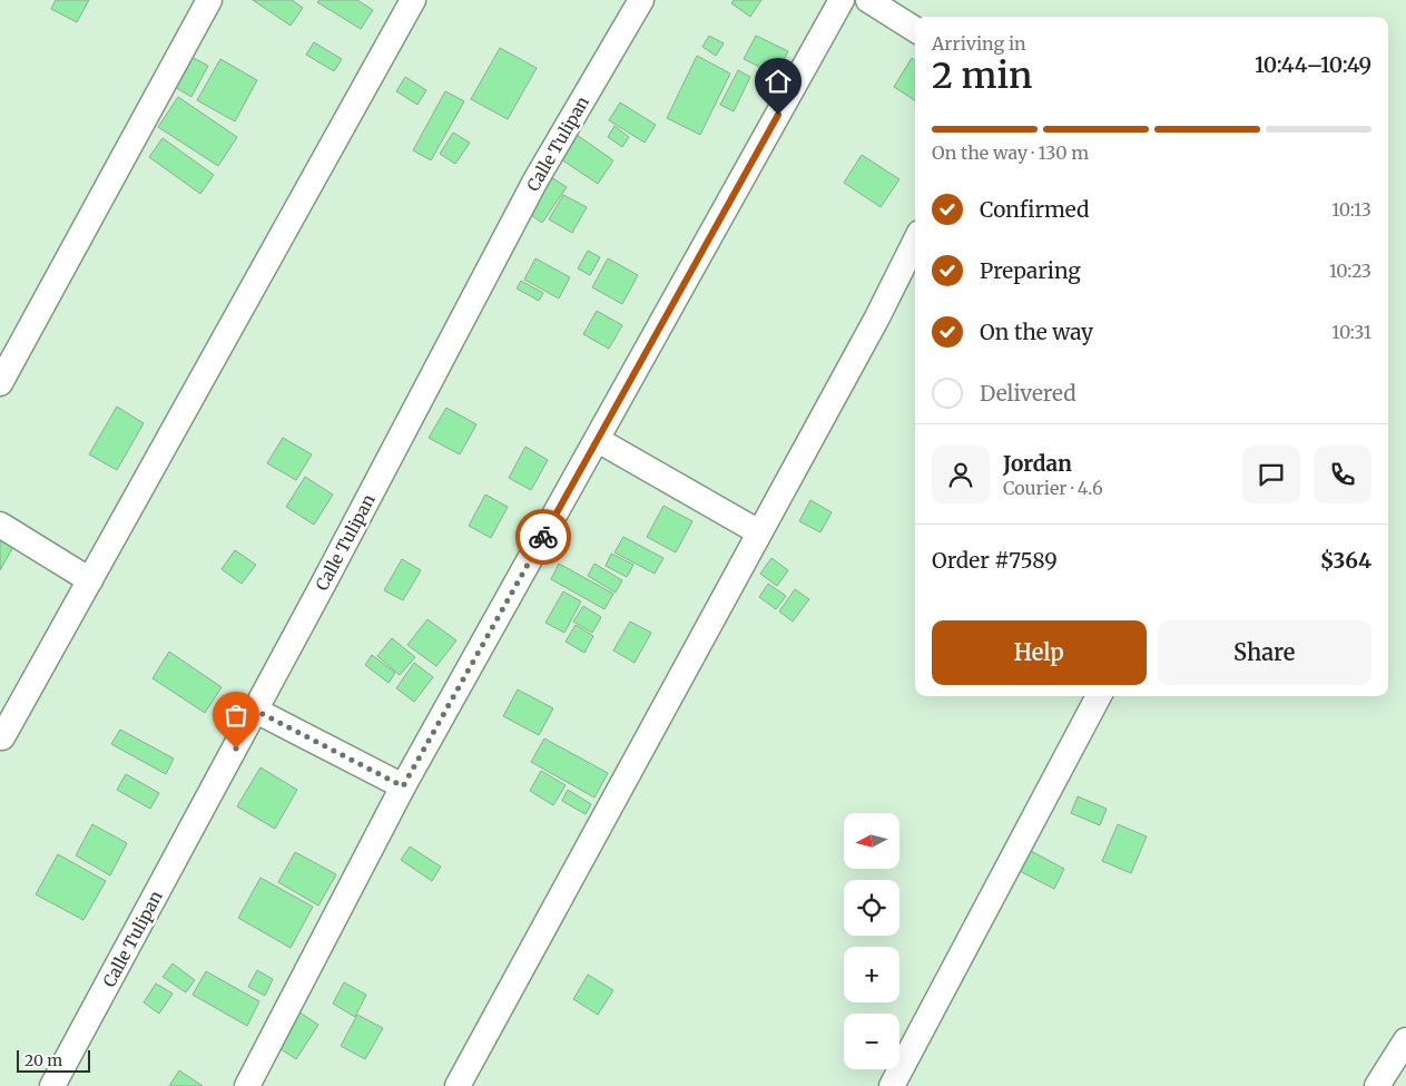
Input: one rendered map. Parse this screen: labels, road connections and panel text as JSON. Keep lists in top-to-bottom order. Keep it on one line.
{"streets":{"street":["Calle Tulipan"]},"scale_bar":"20 m","north":"left","page":{"heading":["2 min","Arriving in","10:44–10:49"],"panel":["Jordan","Courier · 4.6","Order #7589","$364"],"bar":"On the way · 130 m","list":[["Confirmed","10:13"],["Preparing","10:23"],["On the way","10:31"],"Delivered"],"buttons":["Help","Share"],"map_buttons":["+","−"],"scale":"20 m"}}
